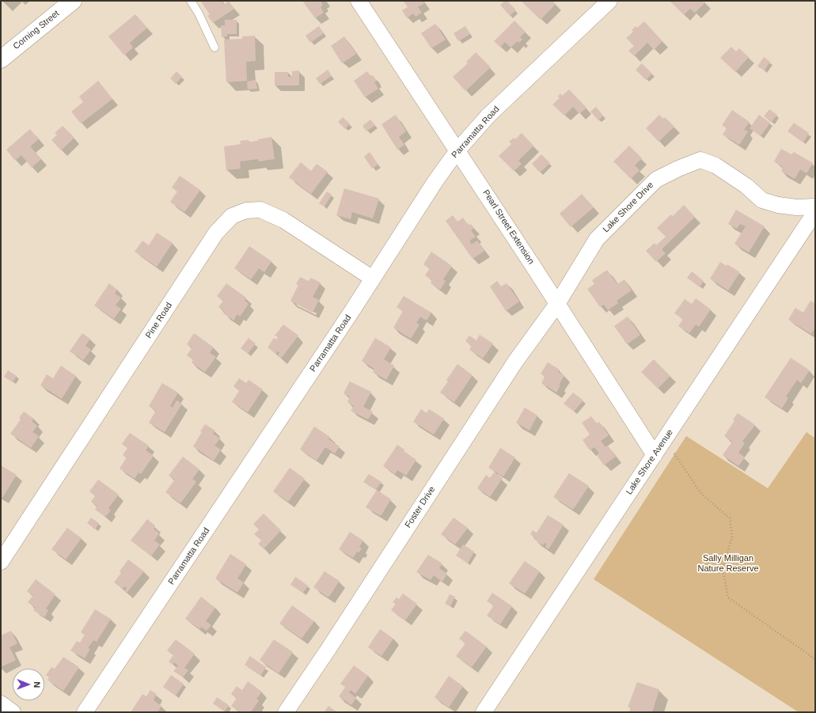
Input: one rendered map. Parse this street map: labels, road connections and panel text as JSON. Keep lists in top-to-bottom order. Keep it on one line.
{"streets":{"street":["Corning Street","Parramatta Road","Lake Shore Drive","Pearl Street Extension","Pine Road","Lake Shore Avenue","Foster Drive"]},"crossings":[["Parramatta Road","Pearl Street Extension"],["Parramatta Road","Pine Road"],["Lake Shore Drive","Pearl Street Extension"],["Lake Shore Drive","Foster Drive"],["Pearl Street Extension","Lake Shore Avenue"],["Pearl Street Extension","Foster Drive"]],"parks":["Sally Milligan Nature Reserve"],"north":"right"}
